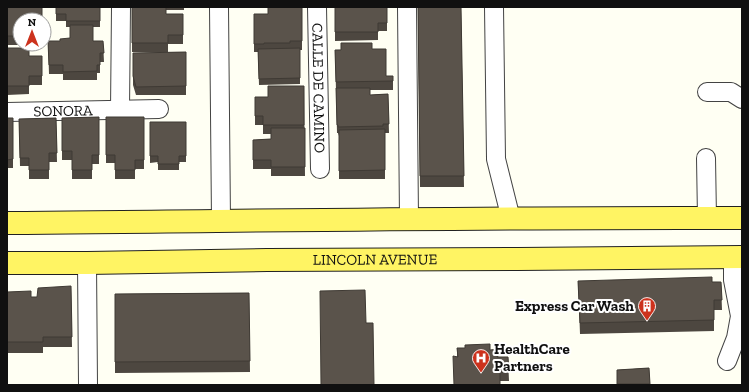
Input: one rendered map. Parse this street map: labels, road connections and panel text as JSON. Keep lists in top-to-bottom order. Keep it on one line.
{"streets":{"main road":["LINCOLN AVENUE"],"street":["CALLE DE CAMINO","SONORA"]},"places":{"building":["Express Car Wash"],"hospital":["HealthCare Partners"]},"north":"top"}
